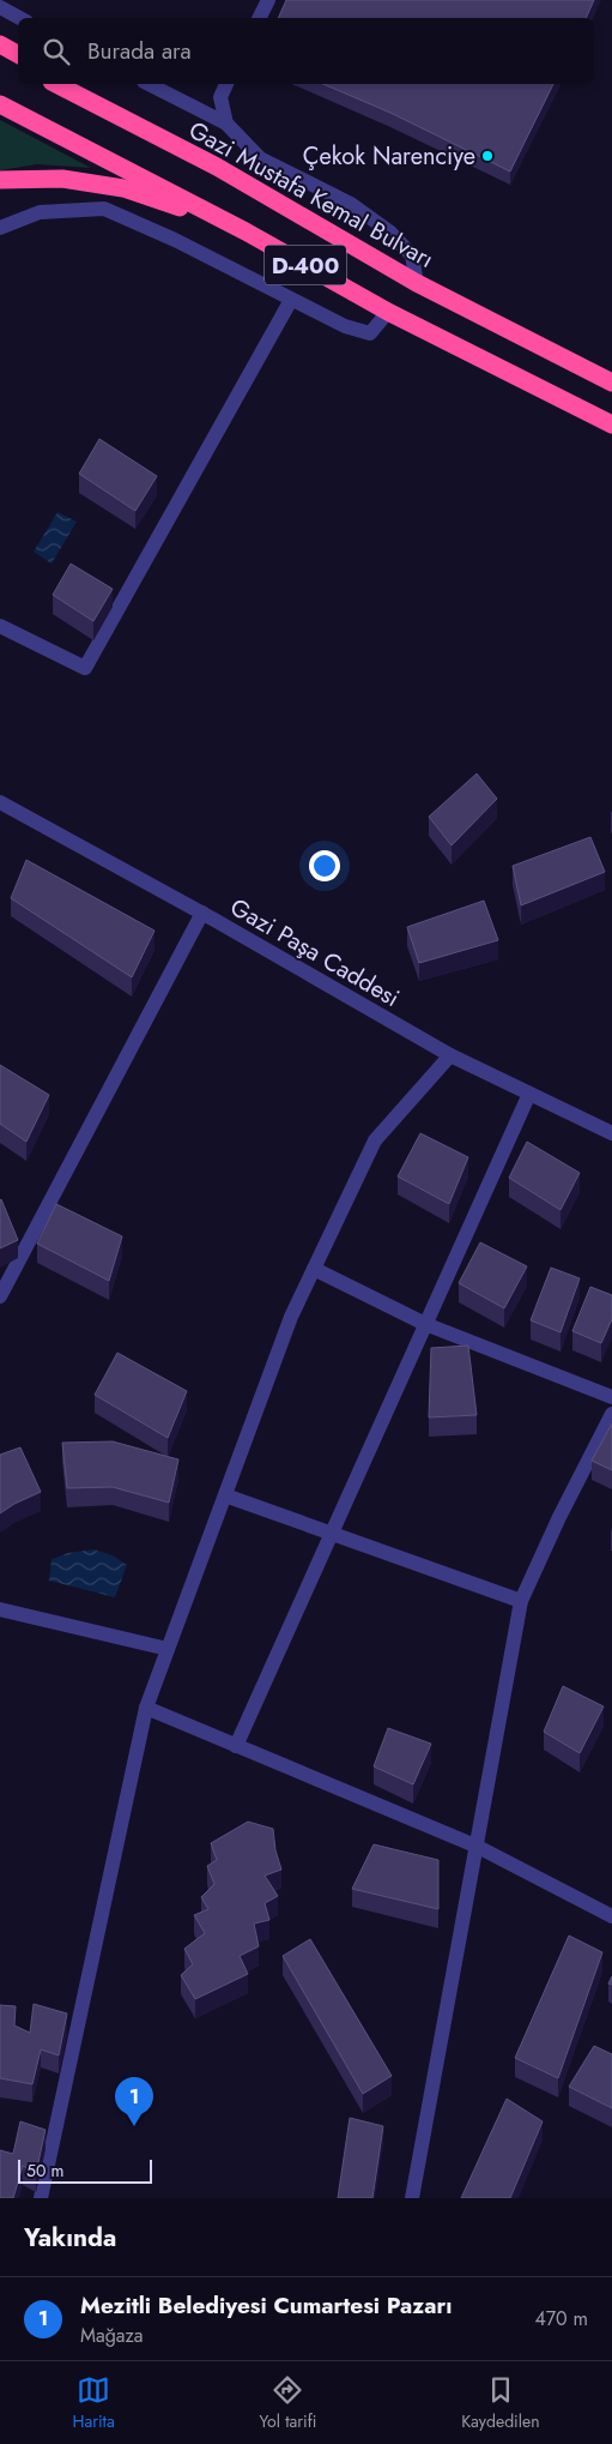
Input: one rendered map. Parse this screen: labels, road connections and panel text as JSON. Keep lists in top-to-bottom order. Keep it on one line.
{"streets":{"highway":["Gazi Mustafa Kemal Bulvarı","D-400"],"street":["Gazi Paşa Caddesi"]},"places":["Çekok Narenciye"],"scale_bar":"50 m","page":{"search":"Burada ara","pins":"1","scale":"50 m","heading":"Yakında","list":[{"mark":"1","name":"Mezitli Belediyesi Cumartesi Pazarı","note":"Mağaza","value":"470 m"}],"nav":["Harita","Yol tarifi","Kaydedilen"]}}
